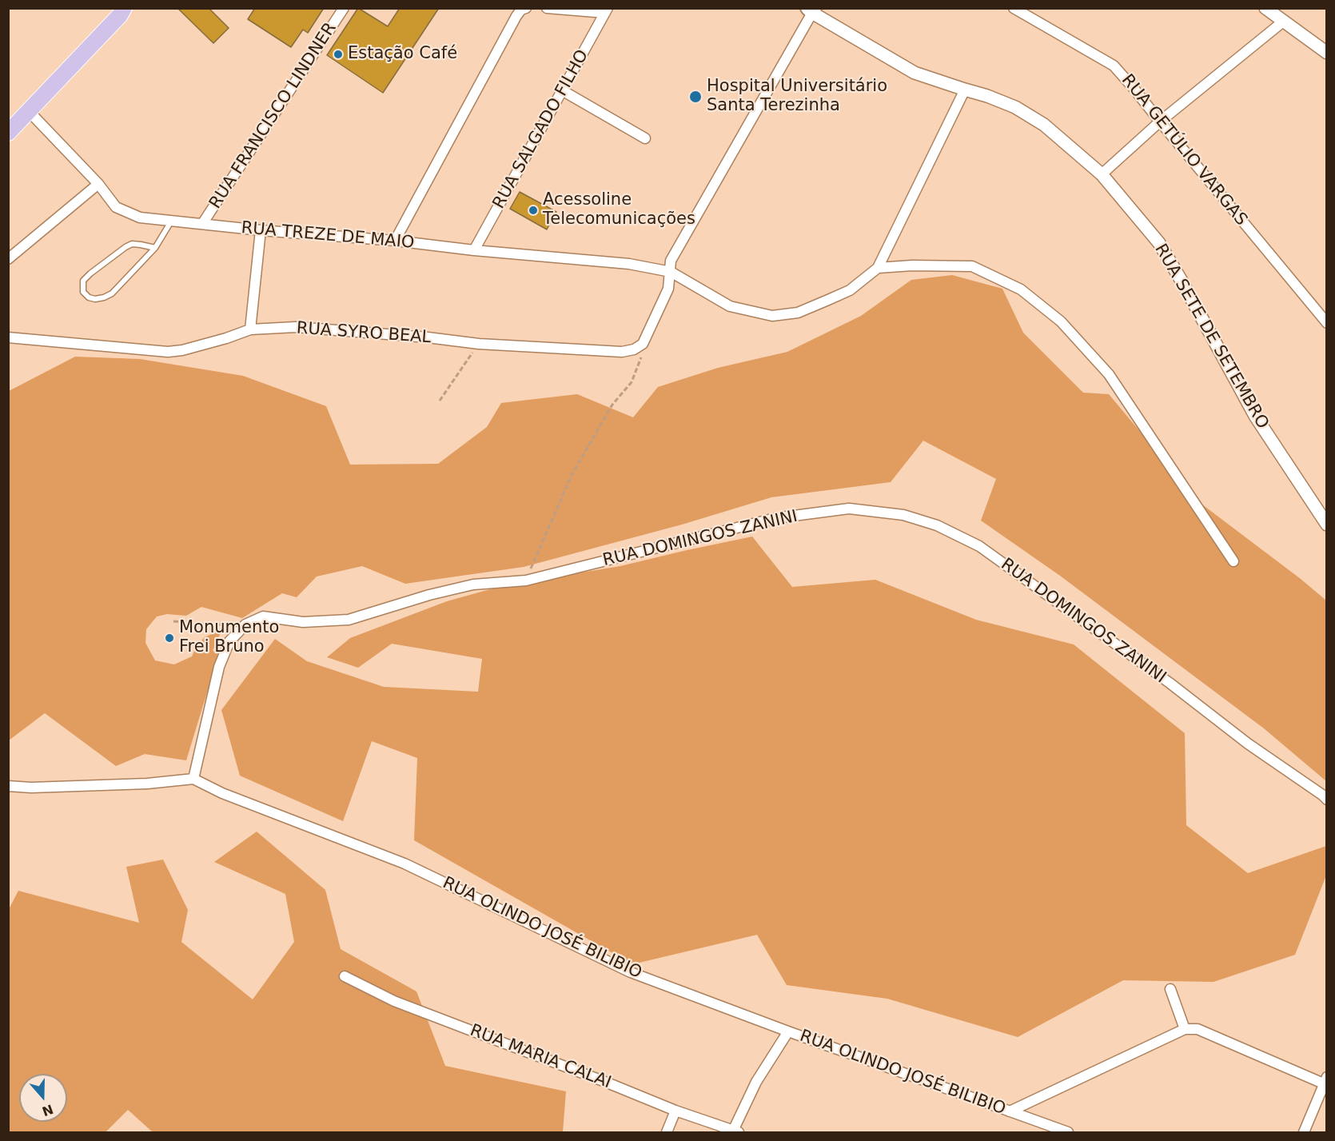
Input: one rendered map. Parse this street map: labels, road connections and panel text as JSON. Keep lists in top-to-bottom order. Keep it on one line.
{"streets":{"street":["RUA FRANCISCO LINDNER","RUA SALGADO FILHO","RUA GETÚLIO VARGAS","RUA TREZE DE MAIO","RUA SYRO BEAL","RUA SETE DE SETEMBRO","RUA DOMINGOS ZANINI","RUA OLINDO JOSÉ BILIBIO","RUA MARIA CALAI"]},"crossings":[["RUA FRANCISCO LINDNER","RUA TREZE DE MAIO"],["RUA SALGADO FILHO","RUA TREZE DE MAIO"],["RUA DOMINGOS ZANINI","RUA OLINDO JOSÉ BILIBIO"]],"places":["Estação Café","Hospital Universitário Santa Terezinha","Acessoline Telecomunicações","Monumento Frei Bruno"],"north":"bottom"}
